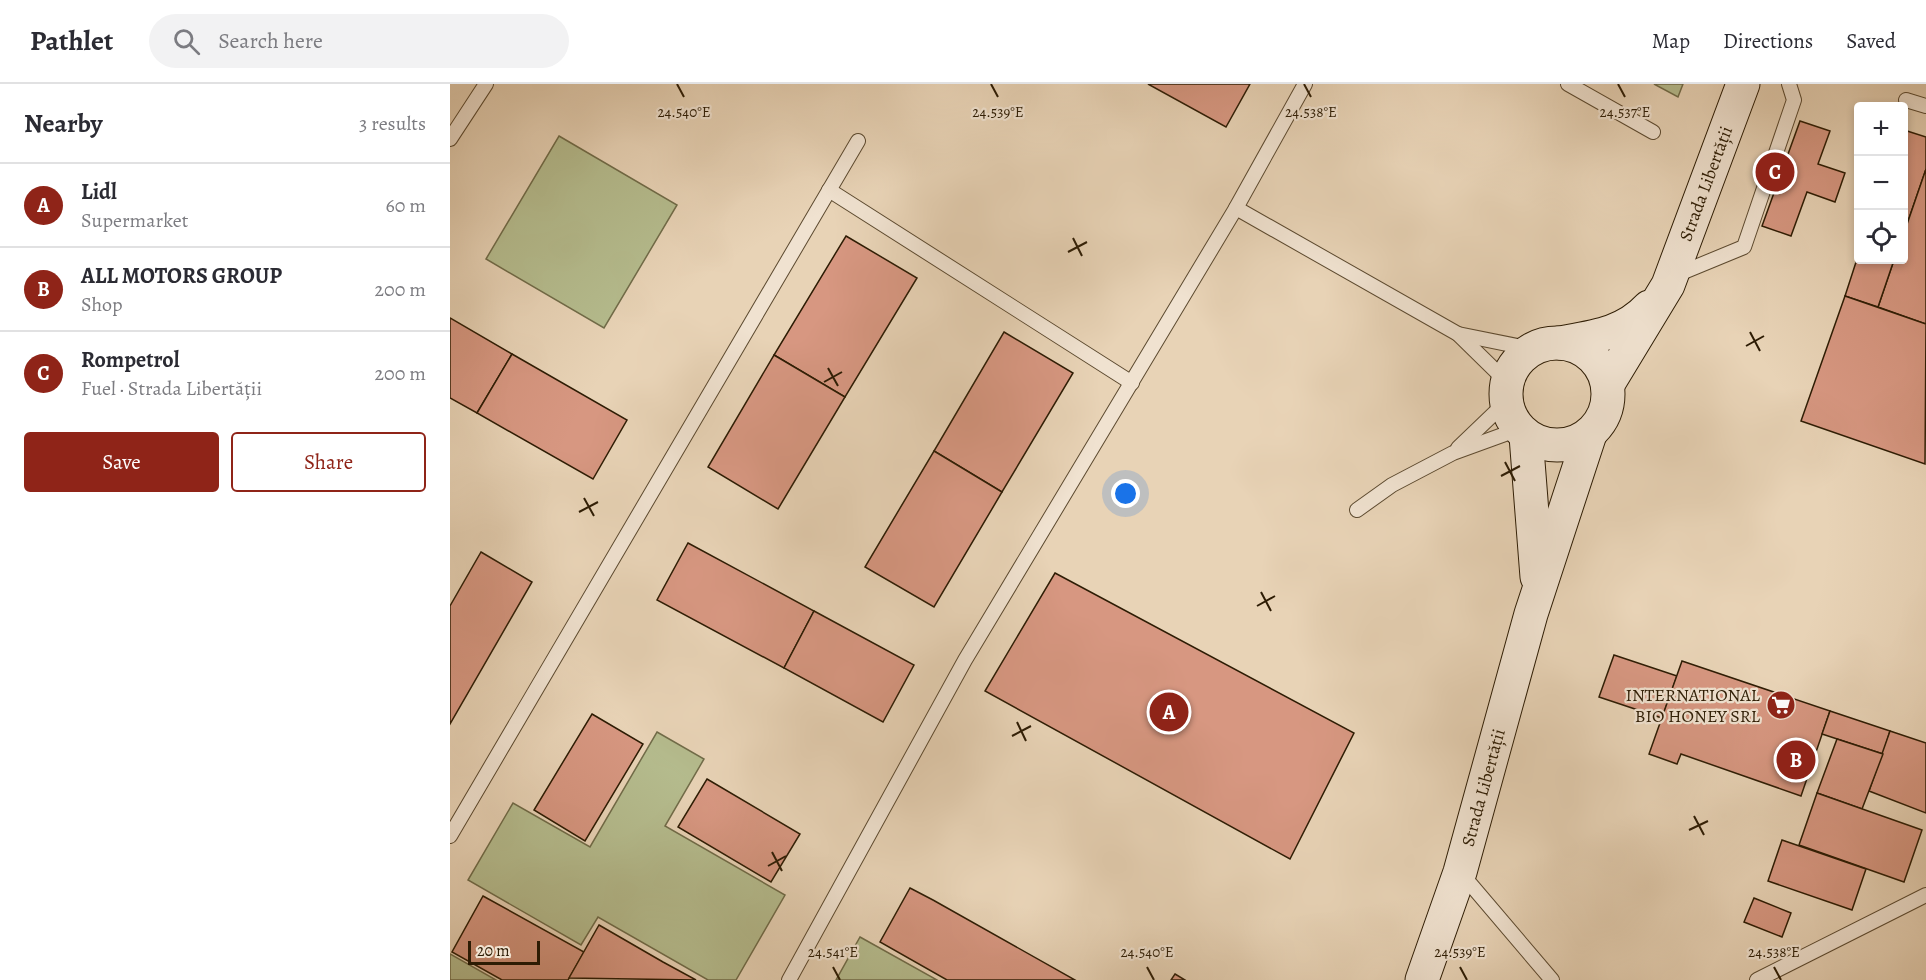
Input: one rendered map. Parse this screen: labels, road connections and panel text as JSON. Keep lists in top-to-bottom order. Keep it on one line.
{"streets":{"main road":["Strada Libertății"]},"places":{"supermarket":["INTERNATIONAL BIO HONEY SRL"]},"scale_bar":"20 m","page":{"header":"Pathlet","search":"Search here","nav":["Map","Directions","Saved"],"heading":["Nearby","3 results"],"map_buttons":["+","−"],"pins":["C","A","B"],"list":[{"mark":"A","name":"Lidl","note":"Supermarket","value":"60 m"},{"mark":"B","name":"ALL MOTORS GROUP","note":"Shop","value":"200 m"},{"mark":"C","name":"Rompetrol","note":"Fuel · Strada Libertății","value":"200 m"}],"buttons":["Save","Share"],"scale":"20 m"},"coordinates":["24.540°E","24.539°E","24.538°E","24.537°E","24.541°E"]}
